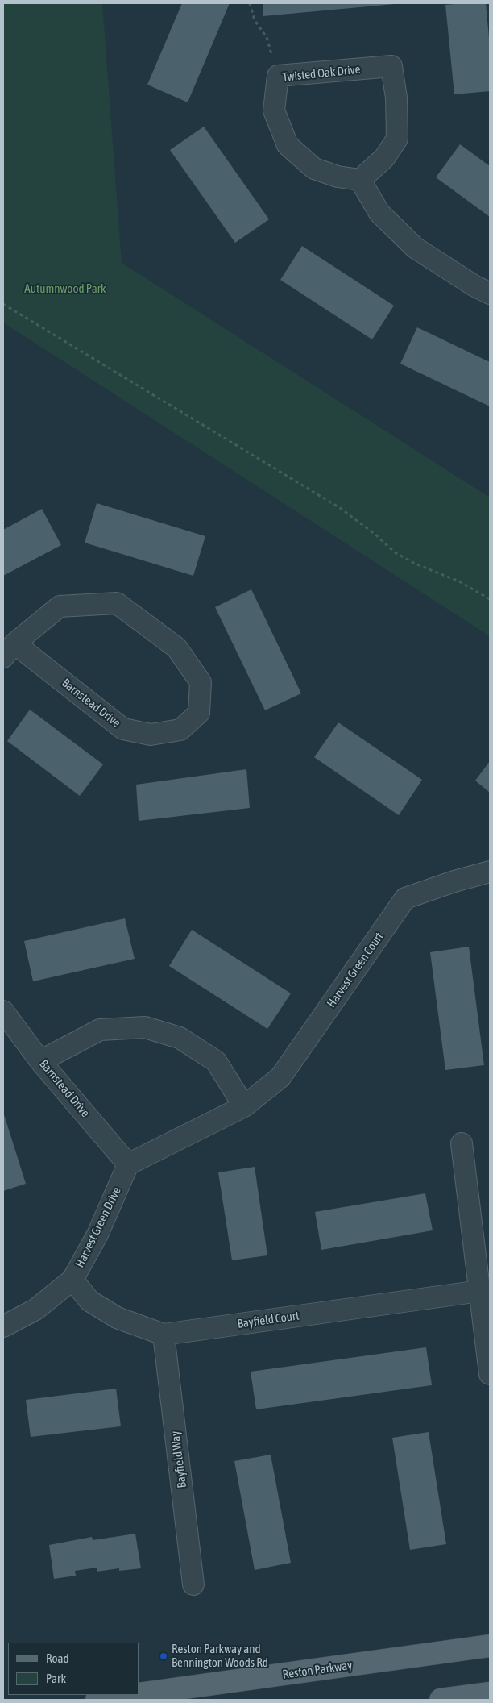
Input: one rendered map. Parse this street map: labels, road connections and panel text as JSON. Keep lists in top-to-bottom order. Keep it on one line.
{"streets":{"main road":["Reston Parkway"],"street":["Twisted Oak Drive","Barnstead Drive","Harvest Green Court","Harvest Green Drive","Bayfield Court","Bayfield Way"]},"crossings":[["Barnstead Drive","Harvest Green Court"],["Barnstead Drive","Harvest Green Drive"],["Harvest Green Court","Harvest Green Drive"],["Harvest Green Drive","Bayfield Court"],["Bayfield Court","Bayfield Way"]],"parks":["Autumnwood Park"],"places":["Reston Parkway and Bennington Woods Rd"],"legend":["Road","Park"]}
